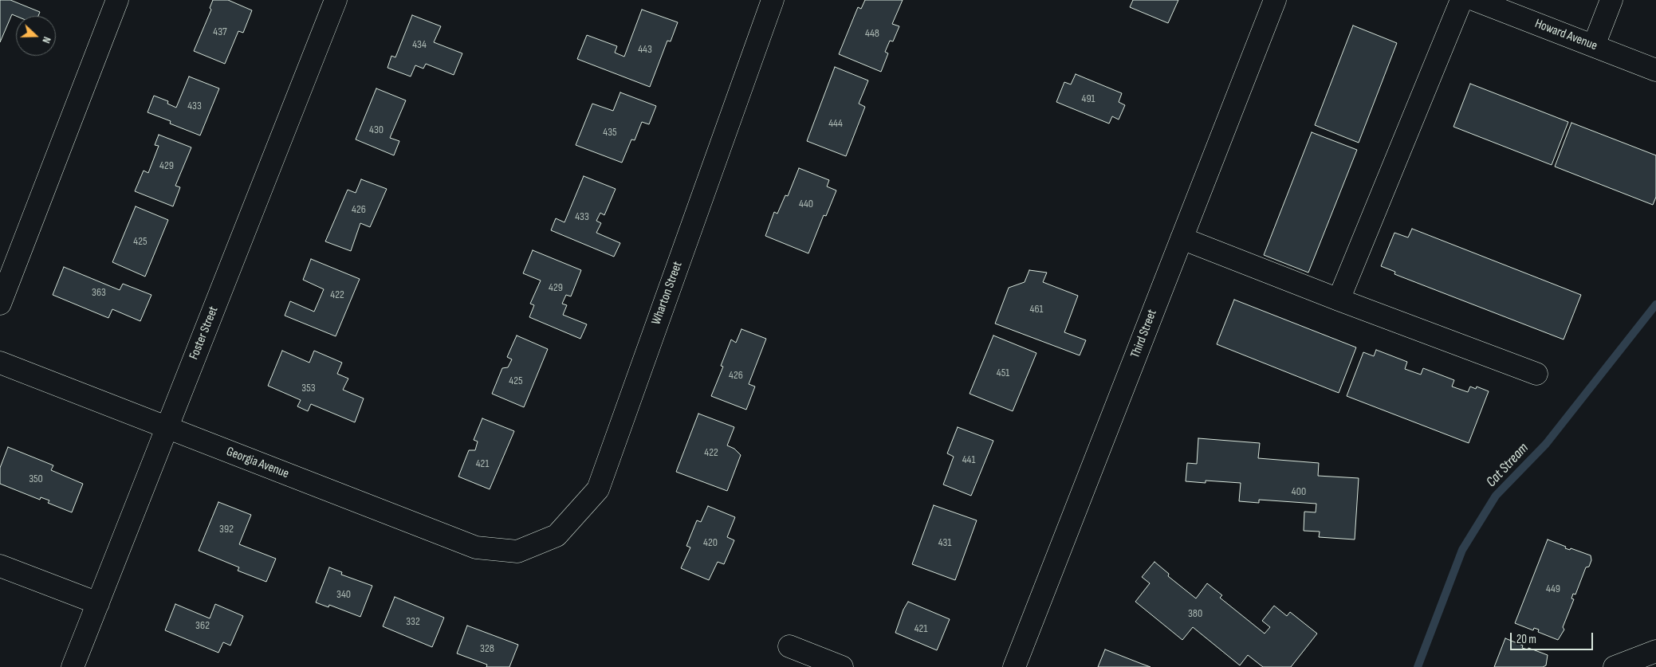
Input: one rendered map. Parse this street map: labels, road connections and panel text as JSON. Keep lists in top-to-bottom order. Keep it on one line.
{"streets":{"street":["Howard Avenue","Wharton Street","Foster Street","Third Street","Georgia Avenue"]},"crossings":[["Wharton Street","Georgia Avenue"],["Foster Street","Georgia Avenue"]],"water":["Cat Stream"],"house_numbers":["437","448","434","443","491","433","444","430","435","429","440","426","433","425","429","363","422","461","451","426","425","353","422","441","421","350","400","392","420","431","449","340","380","332","362","421","328"],"scale_bar":"20 m","north":"right"}
